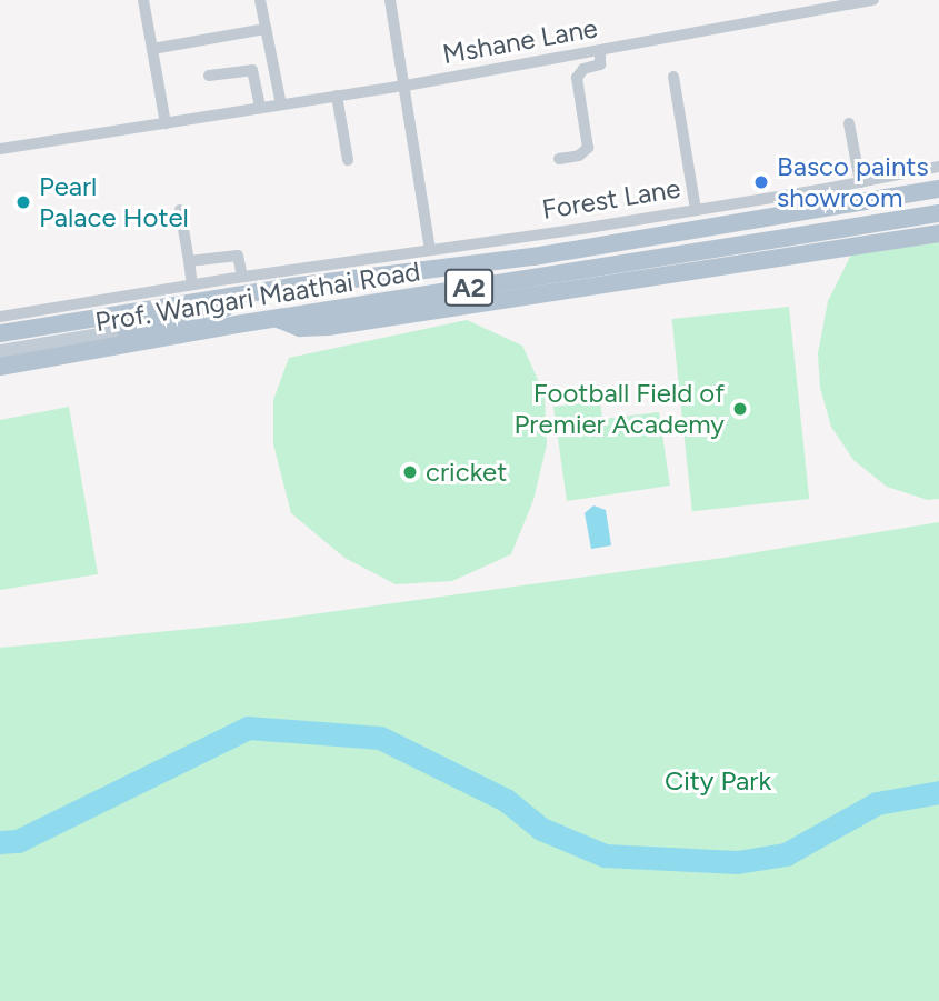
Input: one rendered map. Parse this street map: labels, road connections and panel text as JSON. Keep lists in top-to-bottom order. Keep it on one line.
{"streets":{"main road":["A2","Prof. Wangari Maathai Road"],"street":["Mshane Lane","Forest Lane"]},"crossings":[["Forest Lane","Prof. Wangari Maathai Road"]],"parks":["City Park"],"places":["Basco paints showroom","Pearl Palace Hotel","Football Field of Premier Academy","cricket"]}
